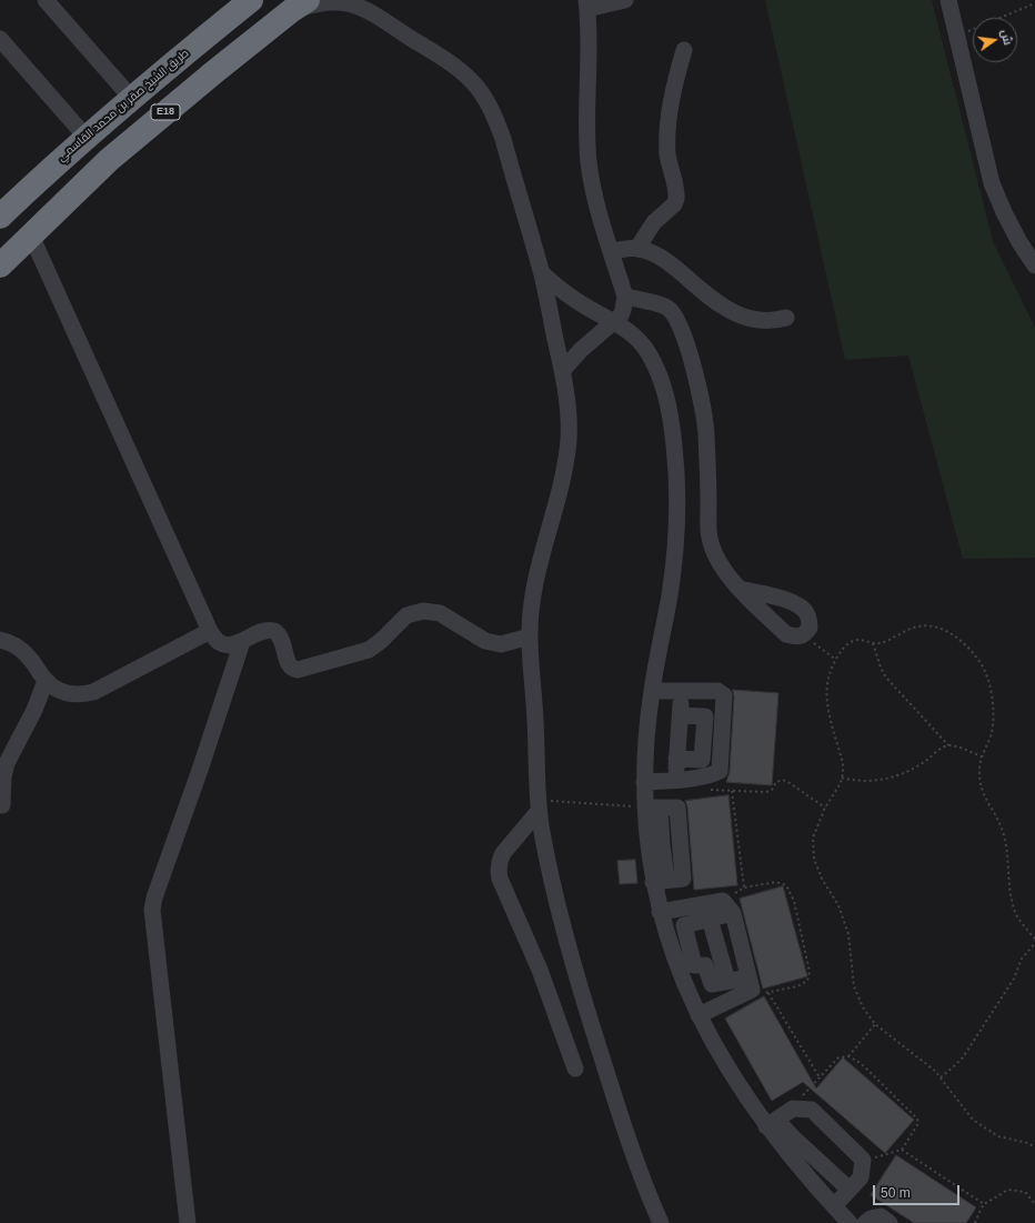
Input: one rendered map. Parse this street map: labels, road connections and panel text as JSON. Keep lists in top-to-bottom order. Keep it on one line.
{"streets":{"highway":["طريق الشيخ صقر بن محمد القاسمي","E18"]},"scale_bar":"50 m","north":"right"}
